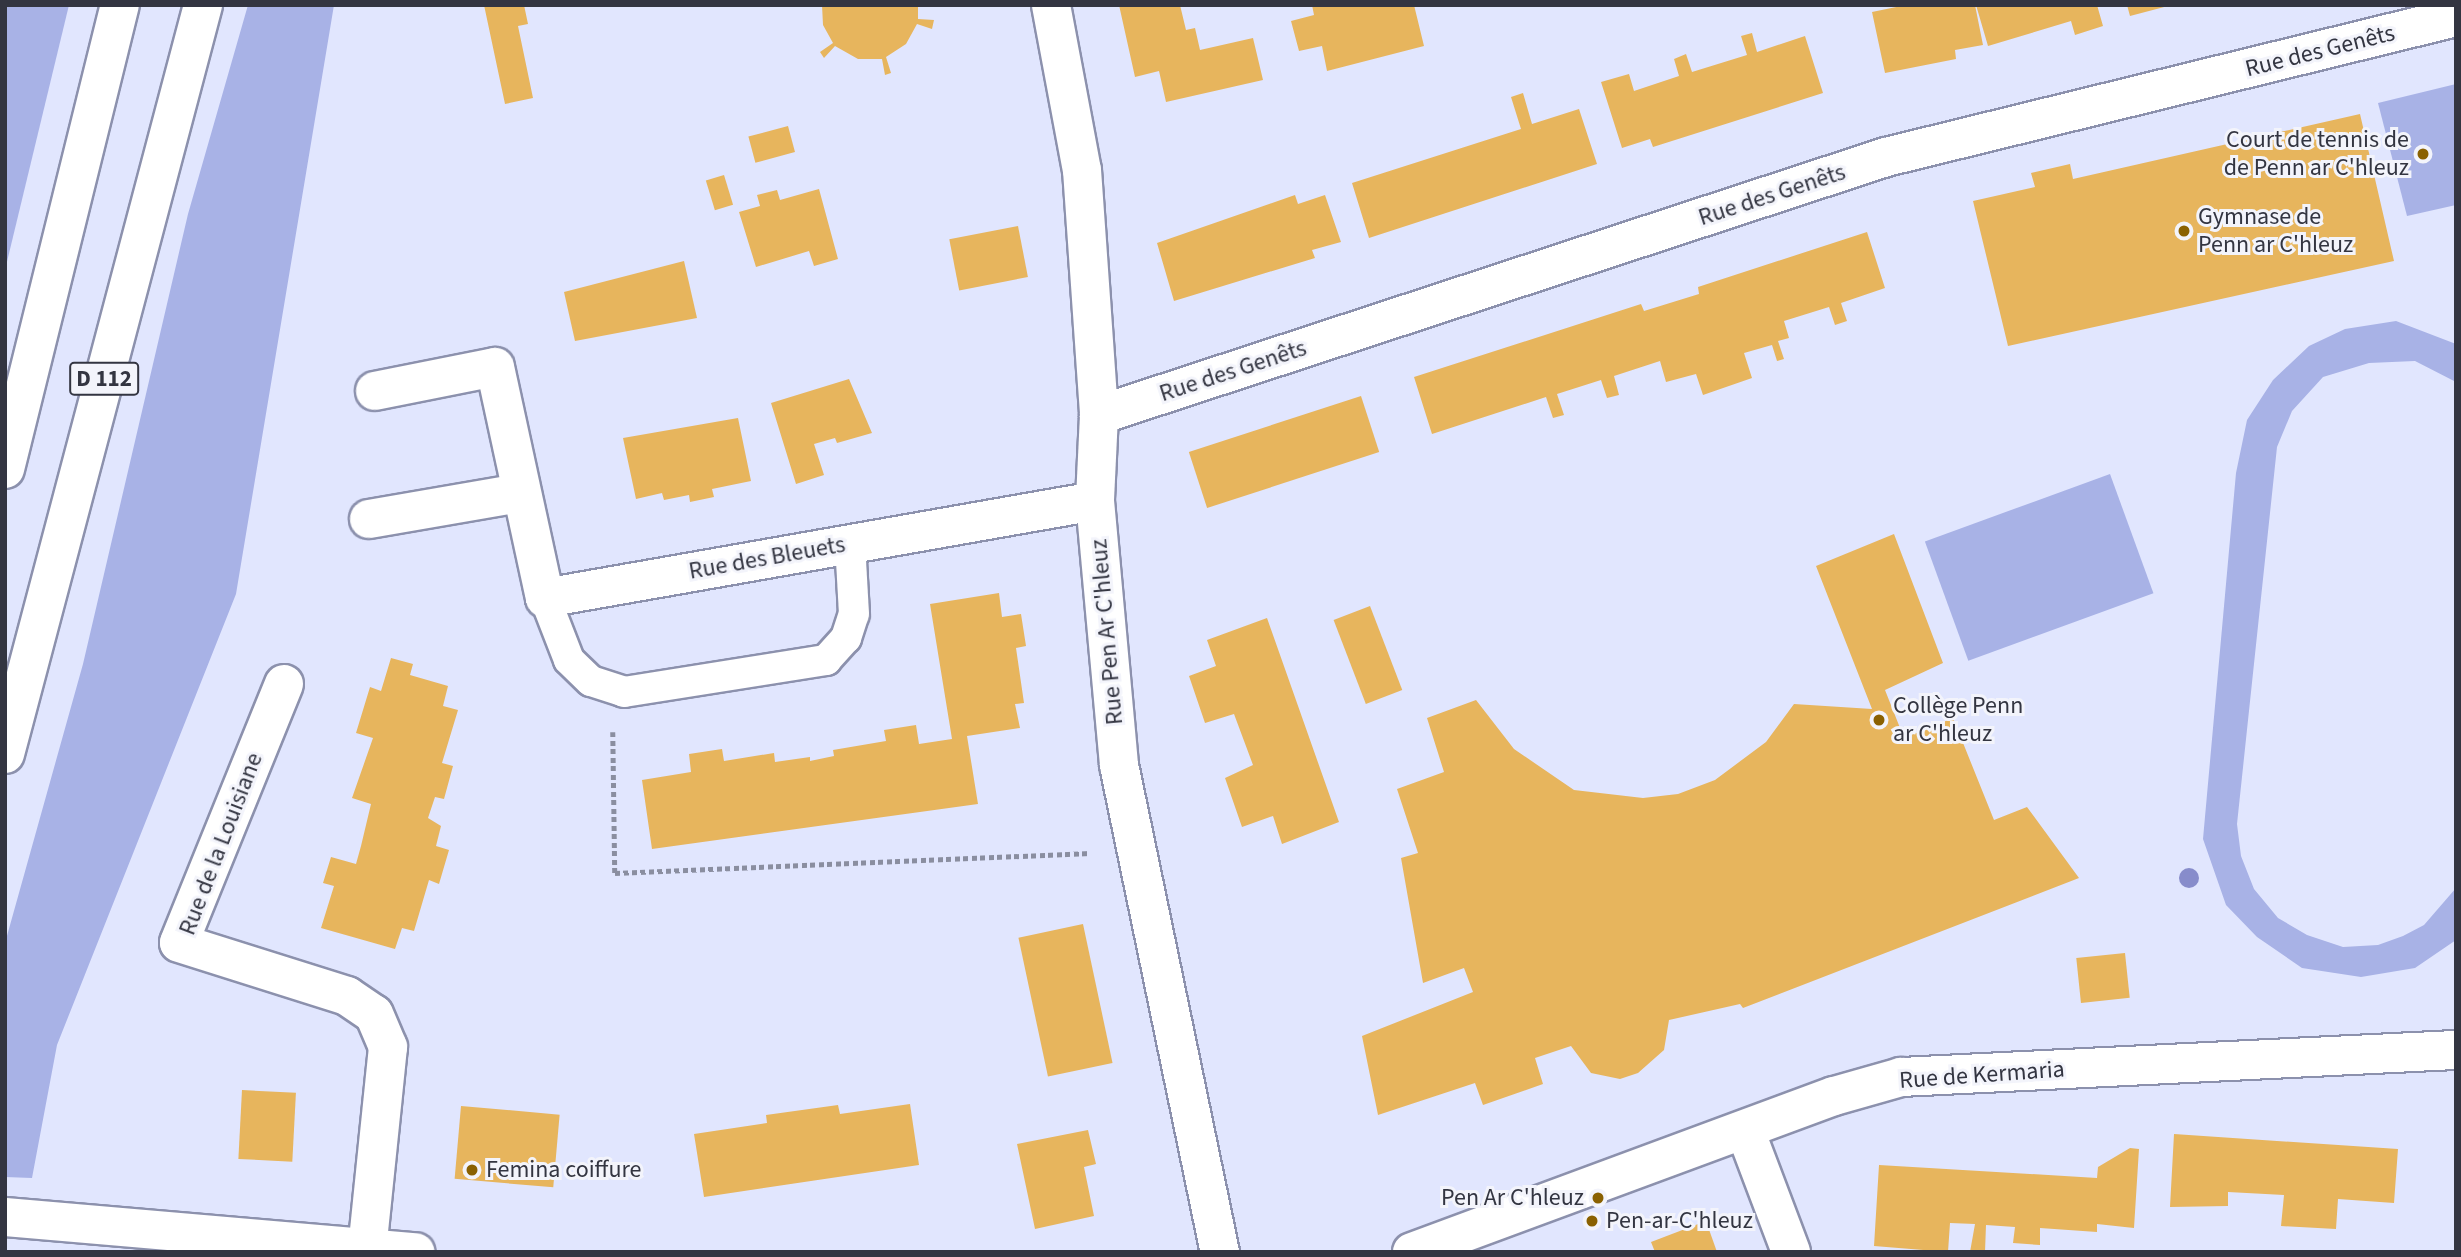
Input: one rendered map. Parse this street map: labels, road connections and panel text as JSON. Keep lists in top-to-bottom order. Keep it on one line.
{"streets":{"main road":["Rue des Genêts","D 112","Rue des Bleuets","Rue Pen Ar C'hleuz","Rue de la Louisiane","Rue de Kermaria"]},"crossings":[["Rue des Genêts","Rue Pen Ar C'hleuz"],["Rue des Bleuets","Rue Pen Ar C'hleuz"]],"places":["Court de tennis de de Penn ar C'hleuz","Gymnase de Penn ar C'hleuz","Collège Penn ar C'hleuz","Femina coiffure","Pen Ar C'hleuz","Pen-ar-C'hleuz"]}
